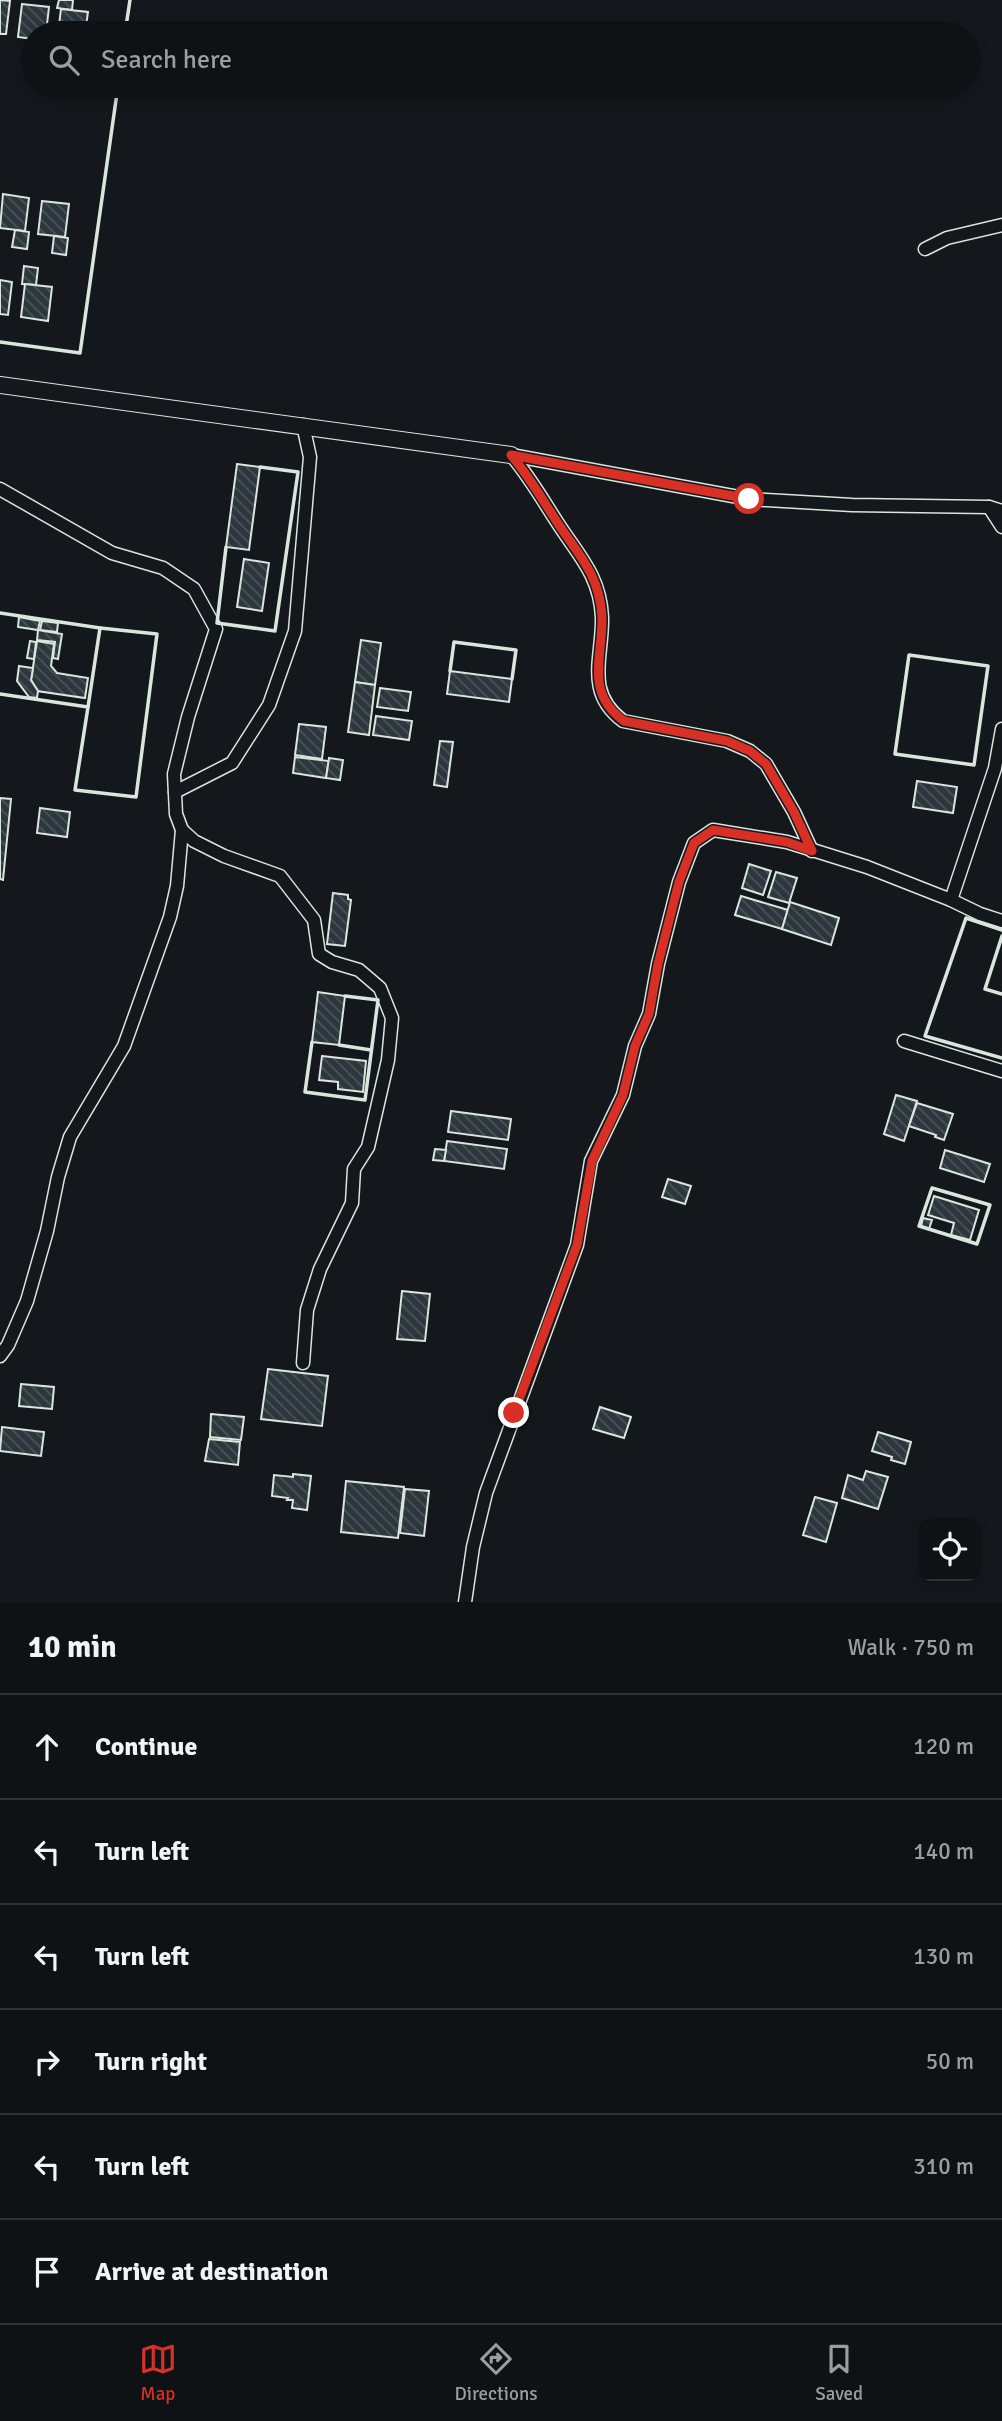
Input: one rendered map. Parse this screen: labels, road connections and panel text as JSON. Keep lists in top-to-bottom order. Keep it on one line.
{"page":{"search":"Search here","heading":["10 min","Walk · 750 m"],"list":[["Continue","120 m"],["Turn left","140 m"],["Turn left","130 m"],["Turn right","50 m"],["Turn left","310 m"],"Arrive at destination"],"nav":["Map","Directions","Saved"]}}
